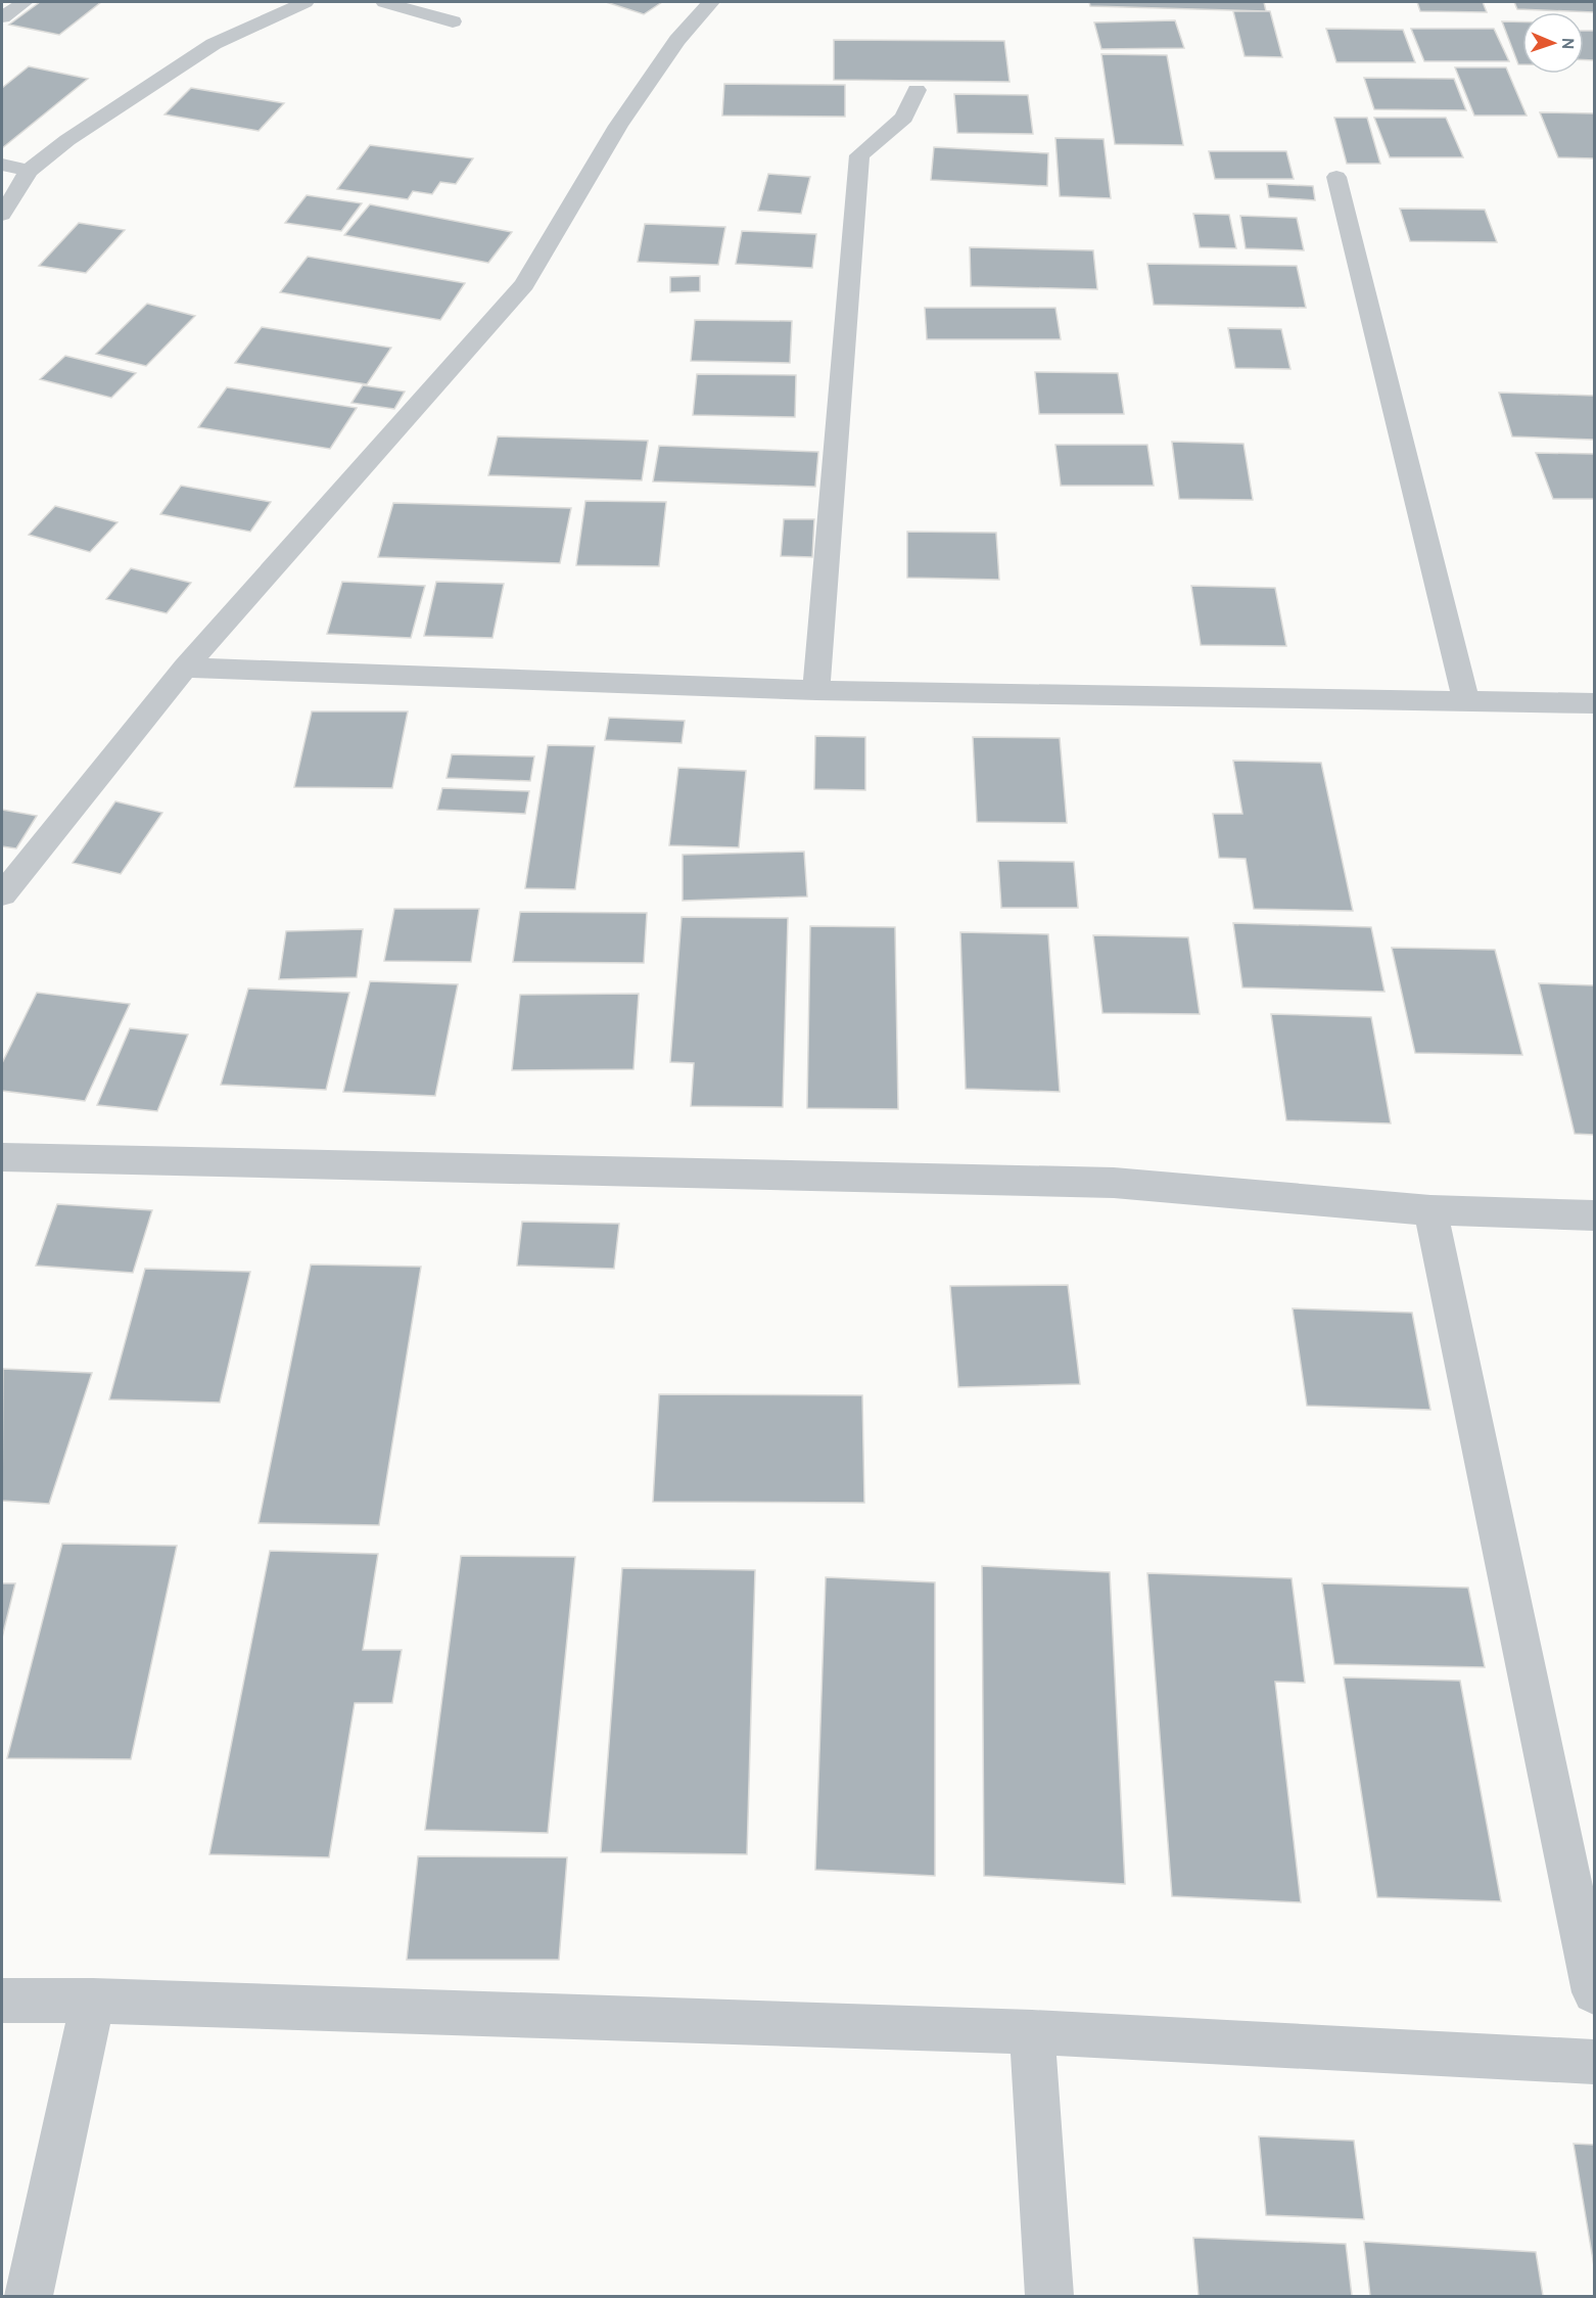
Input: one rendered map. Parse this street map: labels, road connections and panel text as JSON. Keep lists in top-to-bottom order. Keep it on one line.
{"north":"right"}
